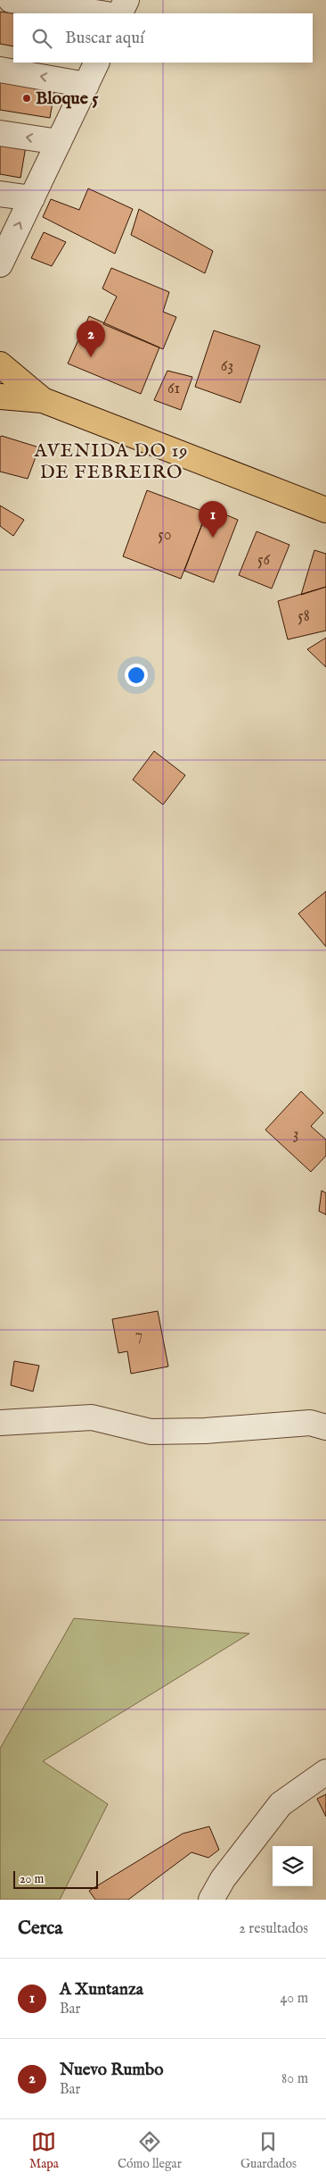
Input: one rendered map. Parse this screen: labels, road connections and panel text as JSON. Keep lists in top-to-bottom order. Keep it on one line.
{"districts":["AVENIDA DO 19 DE FEBREIRO"],"places":["Bloque 5"],"house_numbers":["63","61","50","56","58","3","7"],"scale_bar":"20 m","page":{"search":"Buscar aquí","pins":["2","1"],"scale":"20 m","heading":["Cerca","2 resultados"],"list":[{"mark":"1","name":"A Xuntanza","note":"Bar","value":"40 m"},{"mark":"2","name":"Nuevo Rumbo","note":"Bar","value":"80 m"}],"nav":["Mapa","Cómo llegar","Guardados"]}}
